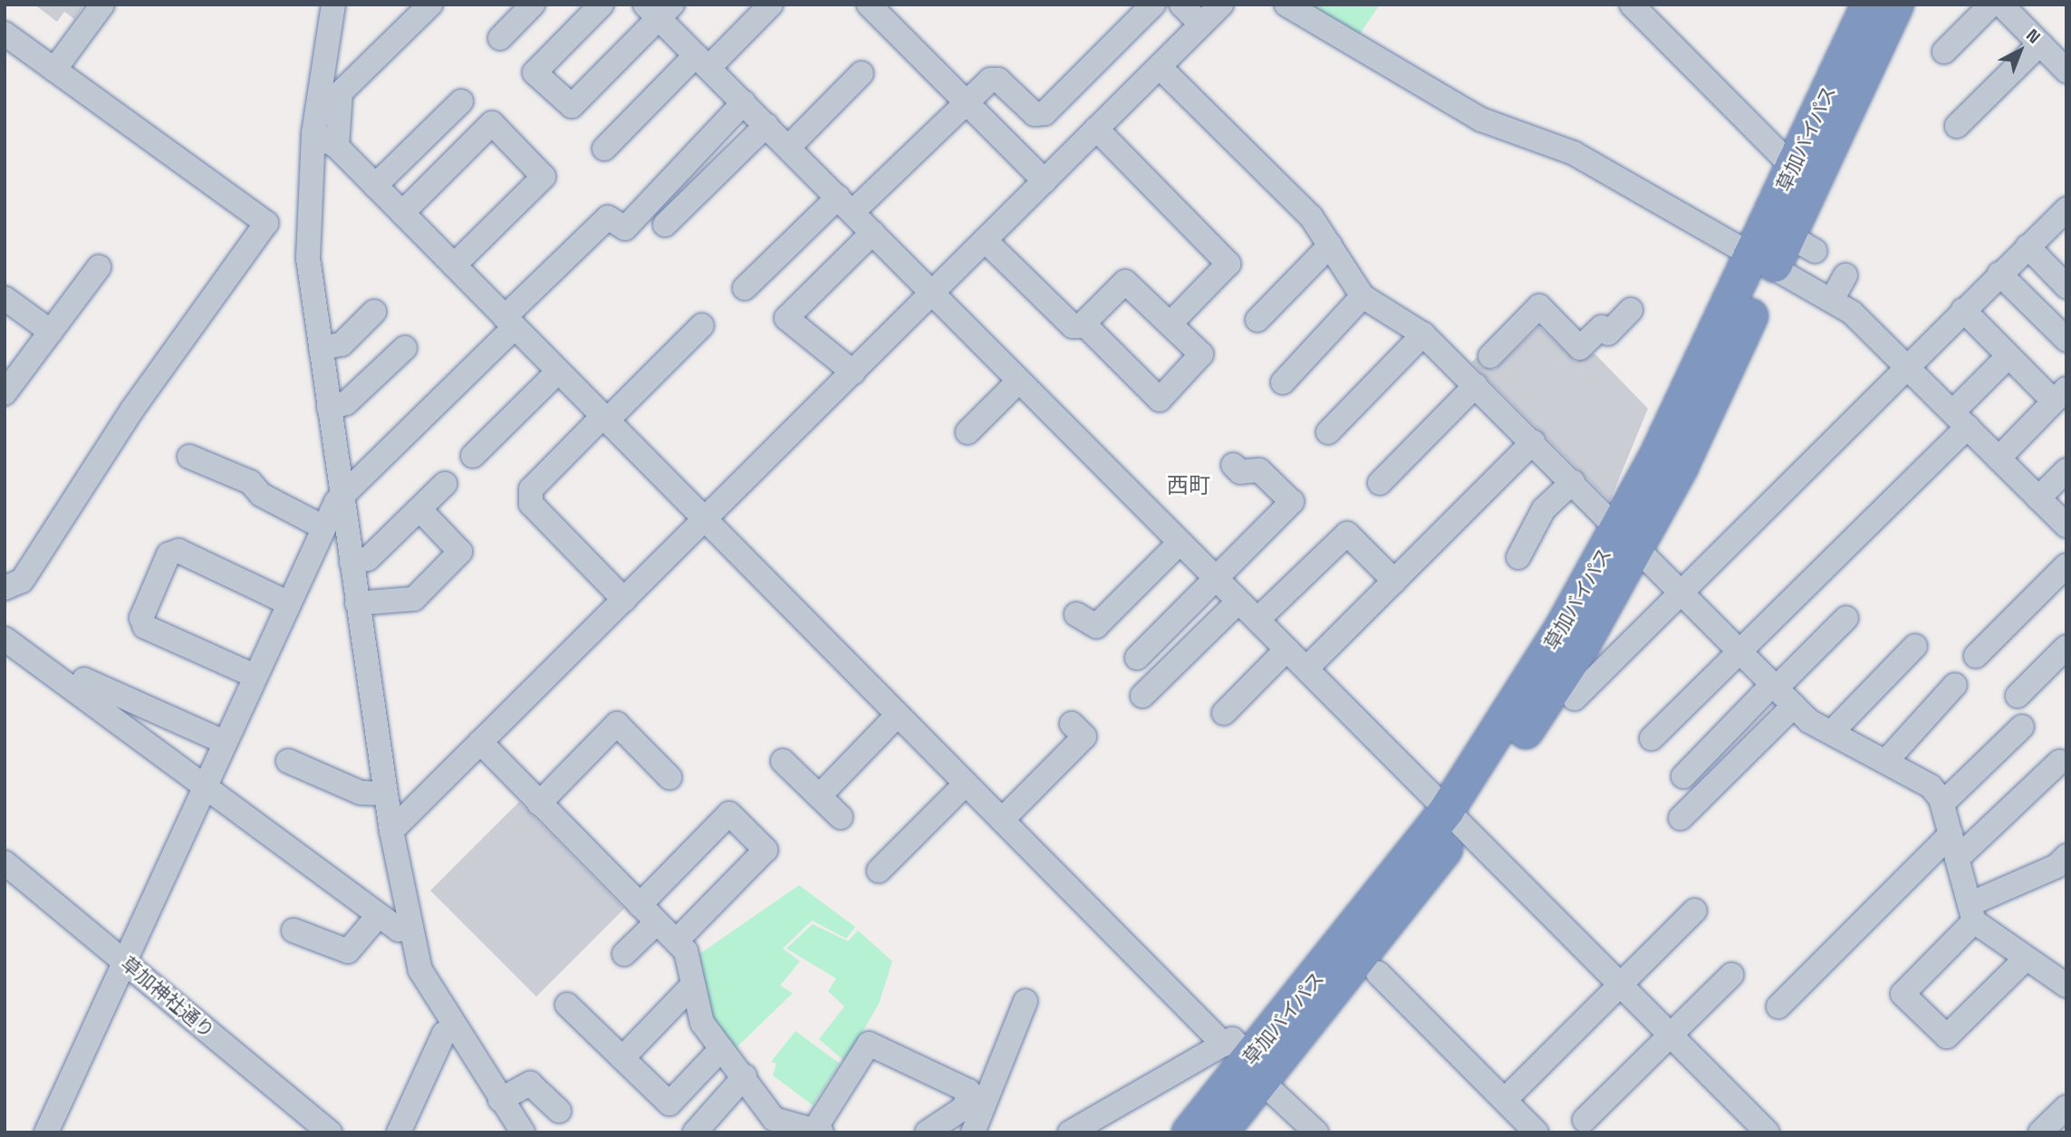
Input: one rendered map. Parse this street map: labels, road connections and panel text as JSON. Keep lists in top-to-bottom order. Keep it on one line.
{"streets":{"highway":["草加バイパス"],"street":["草加神社通り"]},"districts":["西町"],"north":"top right"}
